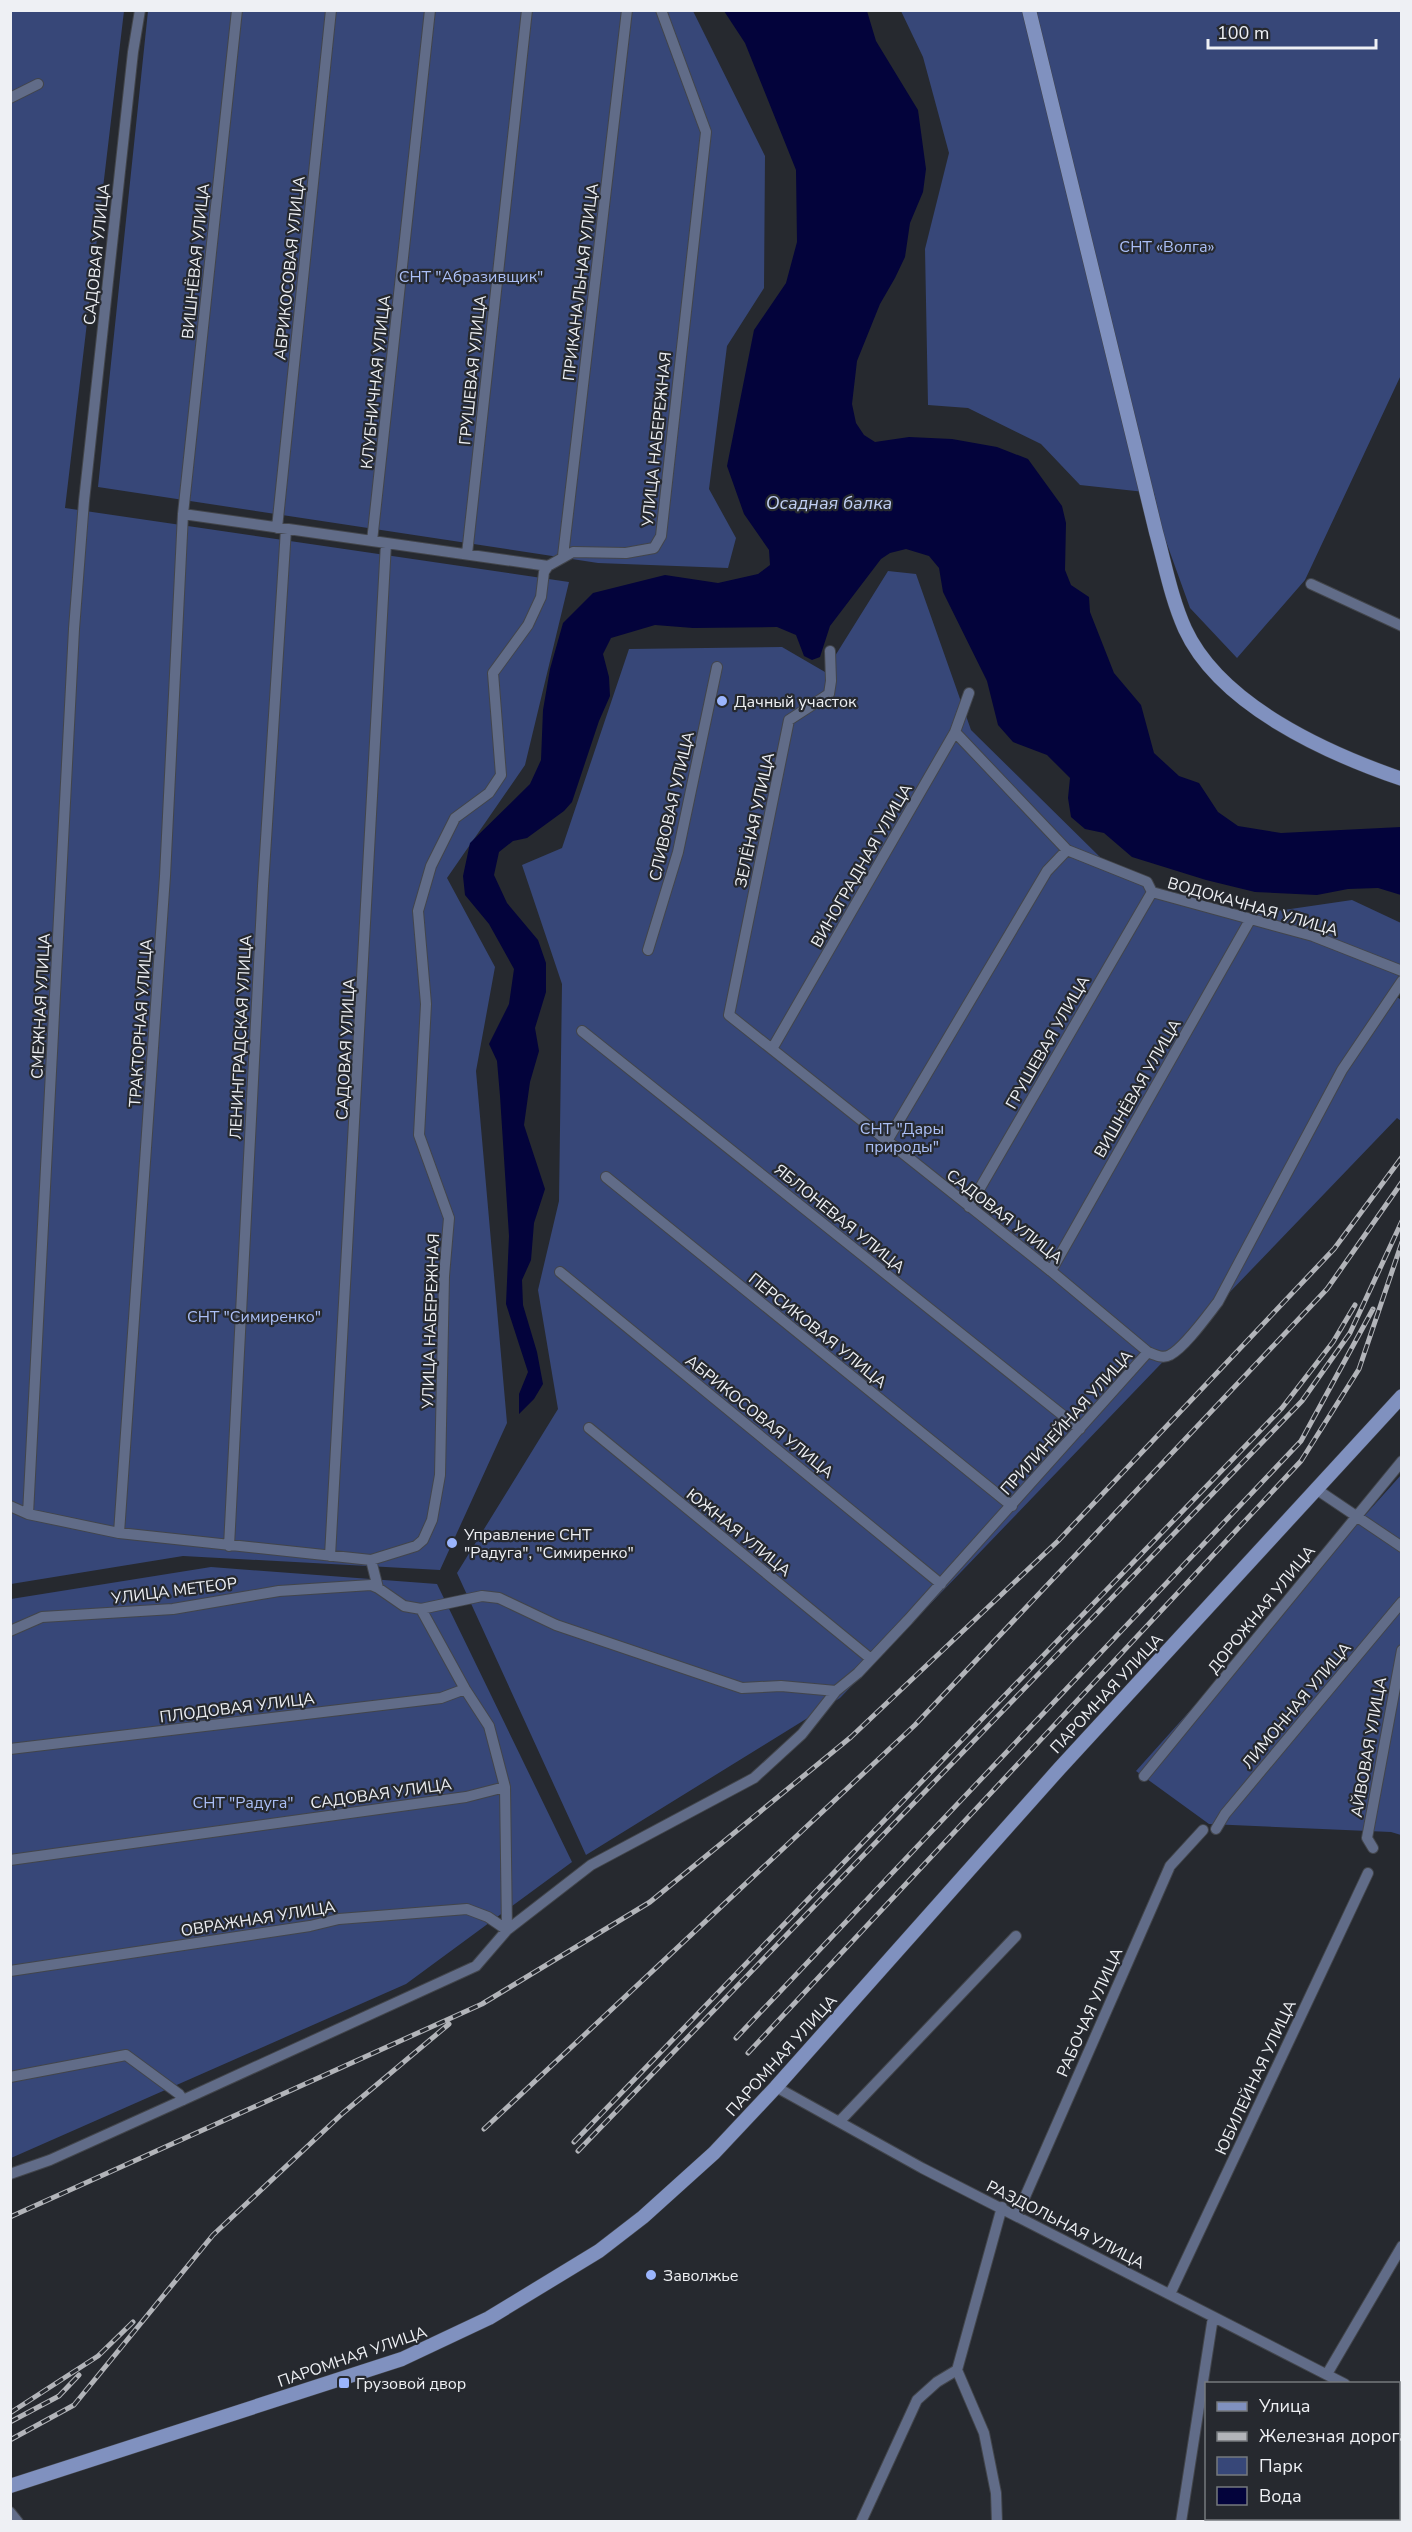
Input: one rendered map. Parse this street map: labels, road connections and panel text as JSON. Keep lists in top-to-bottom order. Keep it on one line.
{"streets":{"street":["САДОВАЯ УЛИЦА","ВИШНЁВАЯ УЛИЦА","АБРИКОСОВАЯ УЛИЦА","ПРИКАНАЛЬНАЯ УЛИЦА","ГРУШЕВАЯ УЛИЦА","КЛУБНИЧНАЯ УЛИЦА","УЛИЦА НАБЕРЕЖНАЯ","СЛИВОВАЯ УЛИЦА","ЗЕЛЁНАЯ УЛИЦА","ВИНОГРАДНАЯ УЛИЦА","ВОДОКАЧНАЯ УЛИЦА","СМЕЖНАЯ УЛИЦА","ТРАКТОРНАЯ УЛИЦА","ЛЕНИНГРАДСКАЯ УЛИЦА","ЯБЛОНЕВАЯ УЛИЦА","ПЕРСИКОВАЯ УЛИЦА","ПРИЛИНЕЙНАЯ УЛИЦА","ЮЖНАЯ УЛИЦА","УЛИЦА МЕТЕОР","ДОРОЖНАЯ УЛИЦА","ПАРОМНАЯ УЛИЦА","ЛИМОННАЯ УЛИЦА","ПЛОДОВАЯ УЛИЦА","АЙВОВАЯ УЛИЦА","ОВРАЖНАЯ УЛИЦА","РАБОЧАЯ УЛИЦА","ЮБИЛЕЙНАЯ УЛИЦА","РАЗДОЛЬНАЯ УЛИЦА"]},"crossings":[["САДОВАЯ УЛИЦА","ВИШНЁВАЯ УЛИЦА"],["САДОВАЯ УЛИЦА","ГРУШЕВАЯ УЛИЦА"],["САДОВАЯ УЛИЦА","ЗЕЛЁНАЯ УЛИЦА"],["САДОВАЯ УЛИЦА","ВИНОГРАДНАЯ УЛИЦА"],["САДОВАЯ УЛИЦА","СМЕЖНАЯ УЛИЦА"],["САДОВАЯ УЛИЦА","ПРИЛИНЕЙНАЯ УЛИЦА"],["ВИШНЁВАЯ УЛИЦА","ВОДОКАЧНАЯ УЛИЦА"],["ВИШНЁВАЯ УЛИЦА","ТРАКТОРНАЯ УЛИЦА"],["АБРИКОСОВАЯ УЛИЦА","ЛЕНИНГРАДСКАЯ УЛИЦА"],["АБРИКОСОВАЯ УЛИЦА","ПРИЛИНЕЙНАЯ УЛИЦА"],["ПРИКАНАЛЬНАЯ УЛИЦА","УЛИЦА НАБЕРЕЖНАЯ"],["ГРУШЕВАЯ УЛИЦА","ВОДОКАЧНАЯ УЛИЦА"],["ВИНОГРАДНАЯ УЛИЦА","ВОДОКАЧНАЯ УЛИЦА"],["ЯБЛОНЕВАЯ УЛИЦА","ПРИЛИНЕЙНАЯ УЛИЦА"],["ПЕРСИКОВАЯ УЛИЦА","ПРИЛИНЕЙНАЯ УЛИЦА"],["ПРИЛИНЕЙНАЯ УЛИЦА","ЮЖНАЯ УЛИЦА"],["ПРИЛИНЕЙНАЯ УЛИЦА","ОВРАЖНАЯ УЛИЦА"],["ПАРОМНАЯ УЛИЦА","РАЗДОЛЬНАЯ УЛИЦА"],["РАБОЧАЯ УЛИЦА","РАЗДОЛЬНАЯ УЛИЦА"],["ЮБИЛЕЙНАЯ УЛИЦА","РАЗДОЛЬНАЯ УЛИЦА"]],"water":["Осадная балка"],"parks":["СНТ «Волга»","СНТ \"Абразивщик\"","СНТ \"Дары природы\"","СНТ \"Симиренко\"","СНТ \"Радуга\""],"places":{"other":["Дачный участок","Управление СНТ \"Радуга\", \"Симиренко\"","Заволжье"],"transit":["Грузовой двор"]},"legend":["Улица","Железная дорога","Парк","Вода"],"scale_bar":"100 m"}
